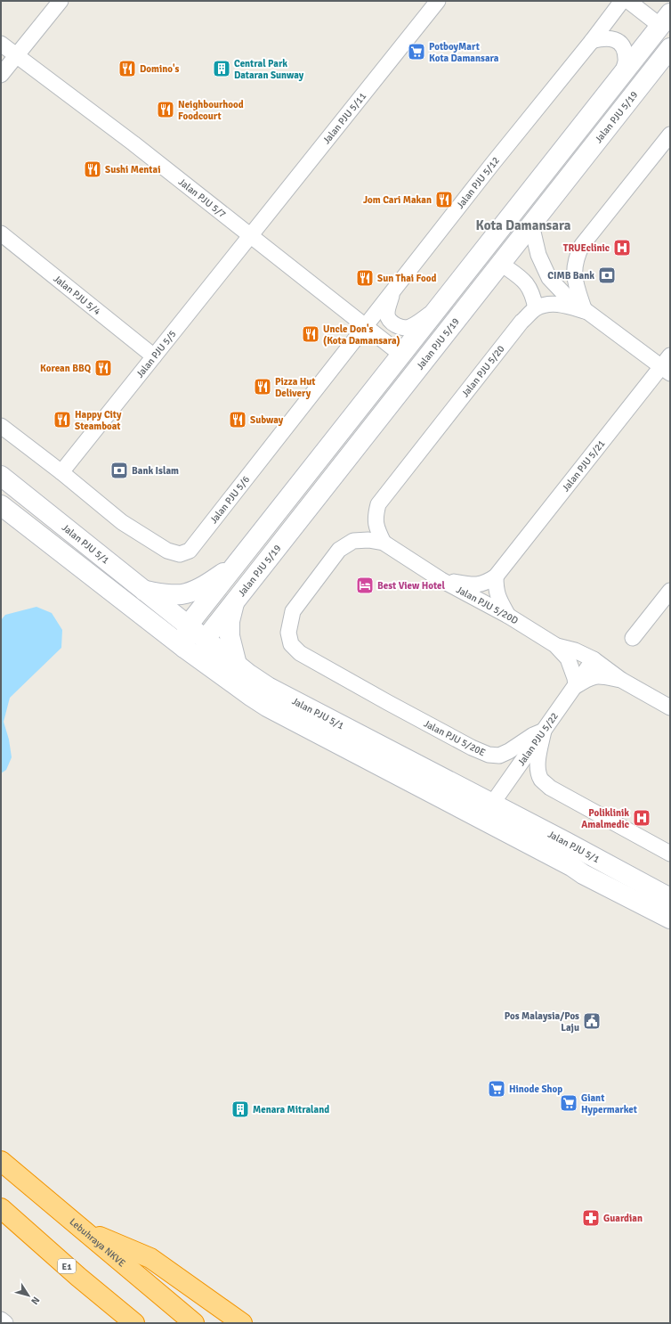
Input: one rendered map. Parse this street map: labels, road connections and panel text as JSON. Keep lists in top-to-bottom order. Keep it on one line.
{"streets":{"highway":["Lebuhraya NKVE","E1"],"street":["Jalan PJU 5/19","Jalan PJU 5/11","Jalan PJU 5/12","Jalan PJU 5/7","Jalan PJU 5/4","Jalan PJU 5/5","Jalan PJU 5/20","Jalan PJU 5/21","Jalan PJU 5/6","Jalan PJU 5/1","Jalan PJU 5/20D","Jalan PJU 5/20E","Jalan PJU 5/22"]},"crossings":[["Jalan PJU 5/19","Jalan PJU 5/1"],["Jalan PJU 5/11","Jalan PJU 5/7"],["Jalan PJU 5/11","Jalan PJU 5/5"],["Jalan PJU 5/12","Jalan PJU 5/7"],["Jalan PJU 5/12","Jalan PJU 5/6"],["Jalan PJU 5/7","Jalan PJU 5/5"],["Jalan PJU 5/7","Jalan PJU 5/6"],["Jalan PJU 5/4","Jalan PJU 5/5"],["Jalan PJU 5/5","Jalan PJU 5/6"],["Jalan PJU 5/20","Jalan PJU 5/20D"],["Jalan PJU 5/20","Jalan PJU 5/20E"],["Jalan PJU 5/21","Jalan PJU 5/20D"],["Jalan PJU 5/1","Jalan PJU 5/22"],["Jalan PJU 5/20D","Jalan PJU 5/20E"],["Jalan PJU 5/20D","Jalan PJU 5/22"],["Jalan PJU 5/20E","Jalan PJU 5/22"]],"districts":["Kota Damansara"],"places":{"supermarket":["PotboyMart Kota Damansara","Hinode Shop","Giant Hypermarket"],"restaurant":["Domino's","Neighbourhood Foodcourt","Sushi Mentai","Jom Cari Makan","Sun Thai Food","Uncle Don's (Kota Damansara)","Korean BBQ","Pizza Hut Delivery","Happy City Steamboat","Subway"],"building":["Central Park Dataran Sunway","Menara Mitraland"],"hospital":["TRUEclinic","Poliklinik Amalmedic"],"bank":["CIMB Bank","Bank Islam"],"hotel":["Best View Hotel"],"public building":["Pos Malaysia/Pos Laju"],"pharmacy":["Guardian"]},"north":"bottom right"}
